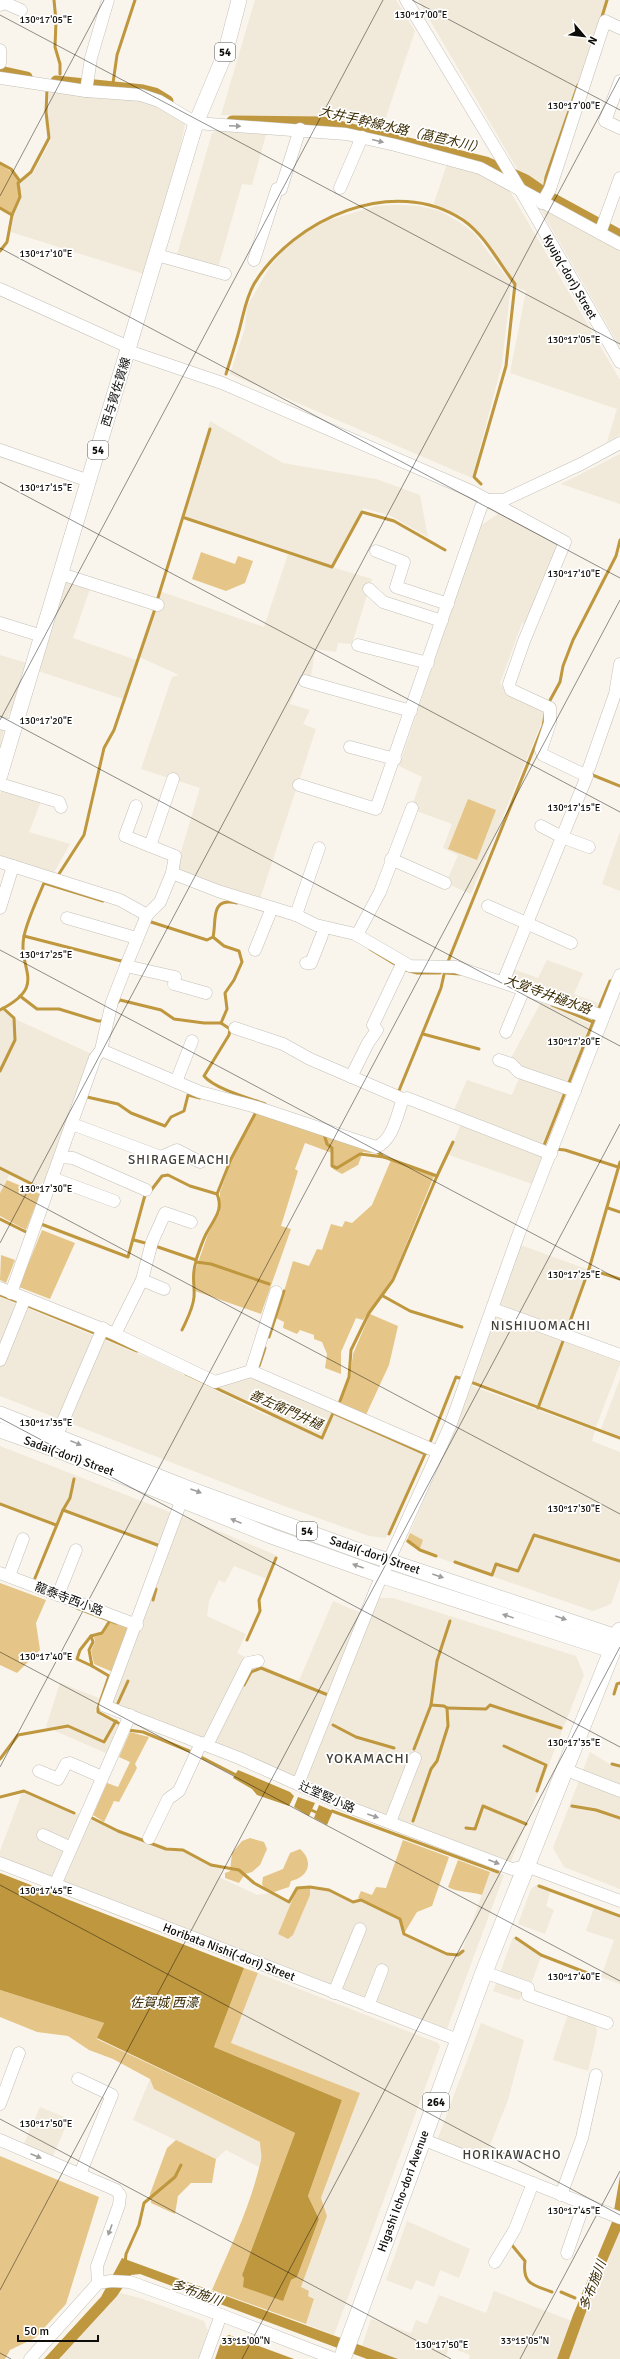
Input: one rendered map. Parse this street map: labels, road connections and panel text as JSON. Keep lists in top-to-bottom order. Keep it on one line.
{"streets":{"highway":["264","Higashi Icho-dori Avenue"],"main road":["54","西与賀佐賀線","Sadai(-dori) Street"],"street":["Kyujo(-dori) Street","龍泰寺西小路","辻堂竪小路","Horibata Nishi(-dori) Street"]},"crossings":[["54","西与賀佐賀線"],["Sadai(-dori) Street","264"],["龍泰寺西小路","辻堂竪小路"],["辻堂竪小路","264"],["辻堂竪小路","Higashi Icho-dori Avenue"],["Horibata Nishi(-dori) Street","Higashi Icho-dori Avenue"],["264","Higashi Icho-dori Avenue"]],"one_way":["辻堂竪小路"],"districts":["SHIRAGEMACHI","NISHIUOMACHI","YOKAMACHI","HORIKAWACHO"],"water":["大井手幹線水路（萵苣木川）","大覚寺井樋水路","善左衛門井樋","佐賀城 西濠","多布施川"],"scale_bar":"50 m","north":"bottom right","coordinates":["130°17'00\"E","130°17'05\"E","130°17'10\"E","130°17'15\"E","130°17'20\"E","130°17'25\"E","130°17'30\"E","130°17'35\"E","130°17'40\"E","130°17'45\"E","130°17'50\"E","33°15'00\"N","33°15'05\"N"]}
